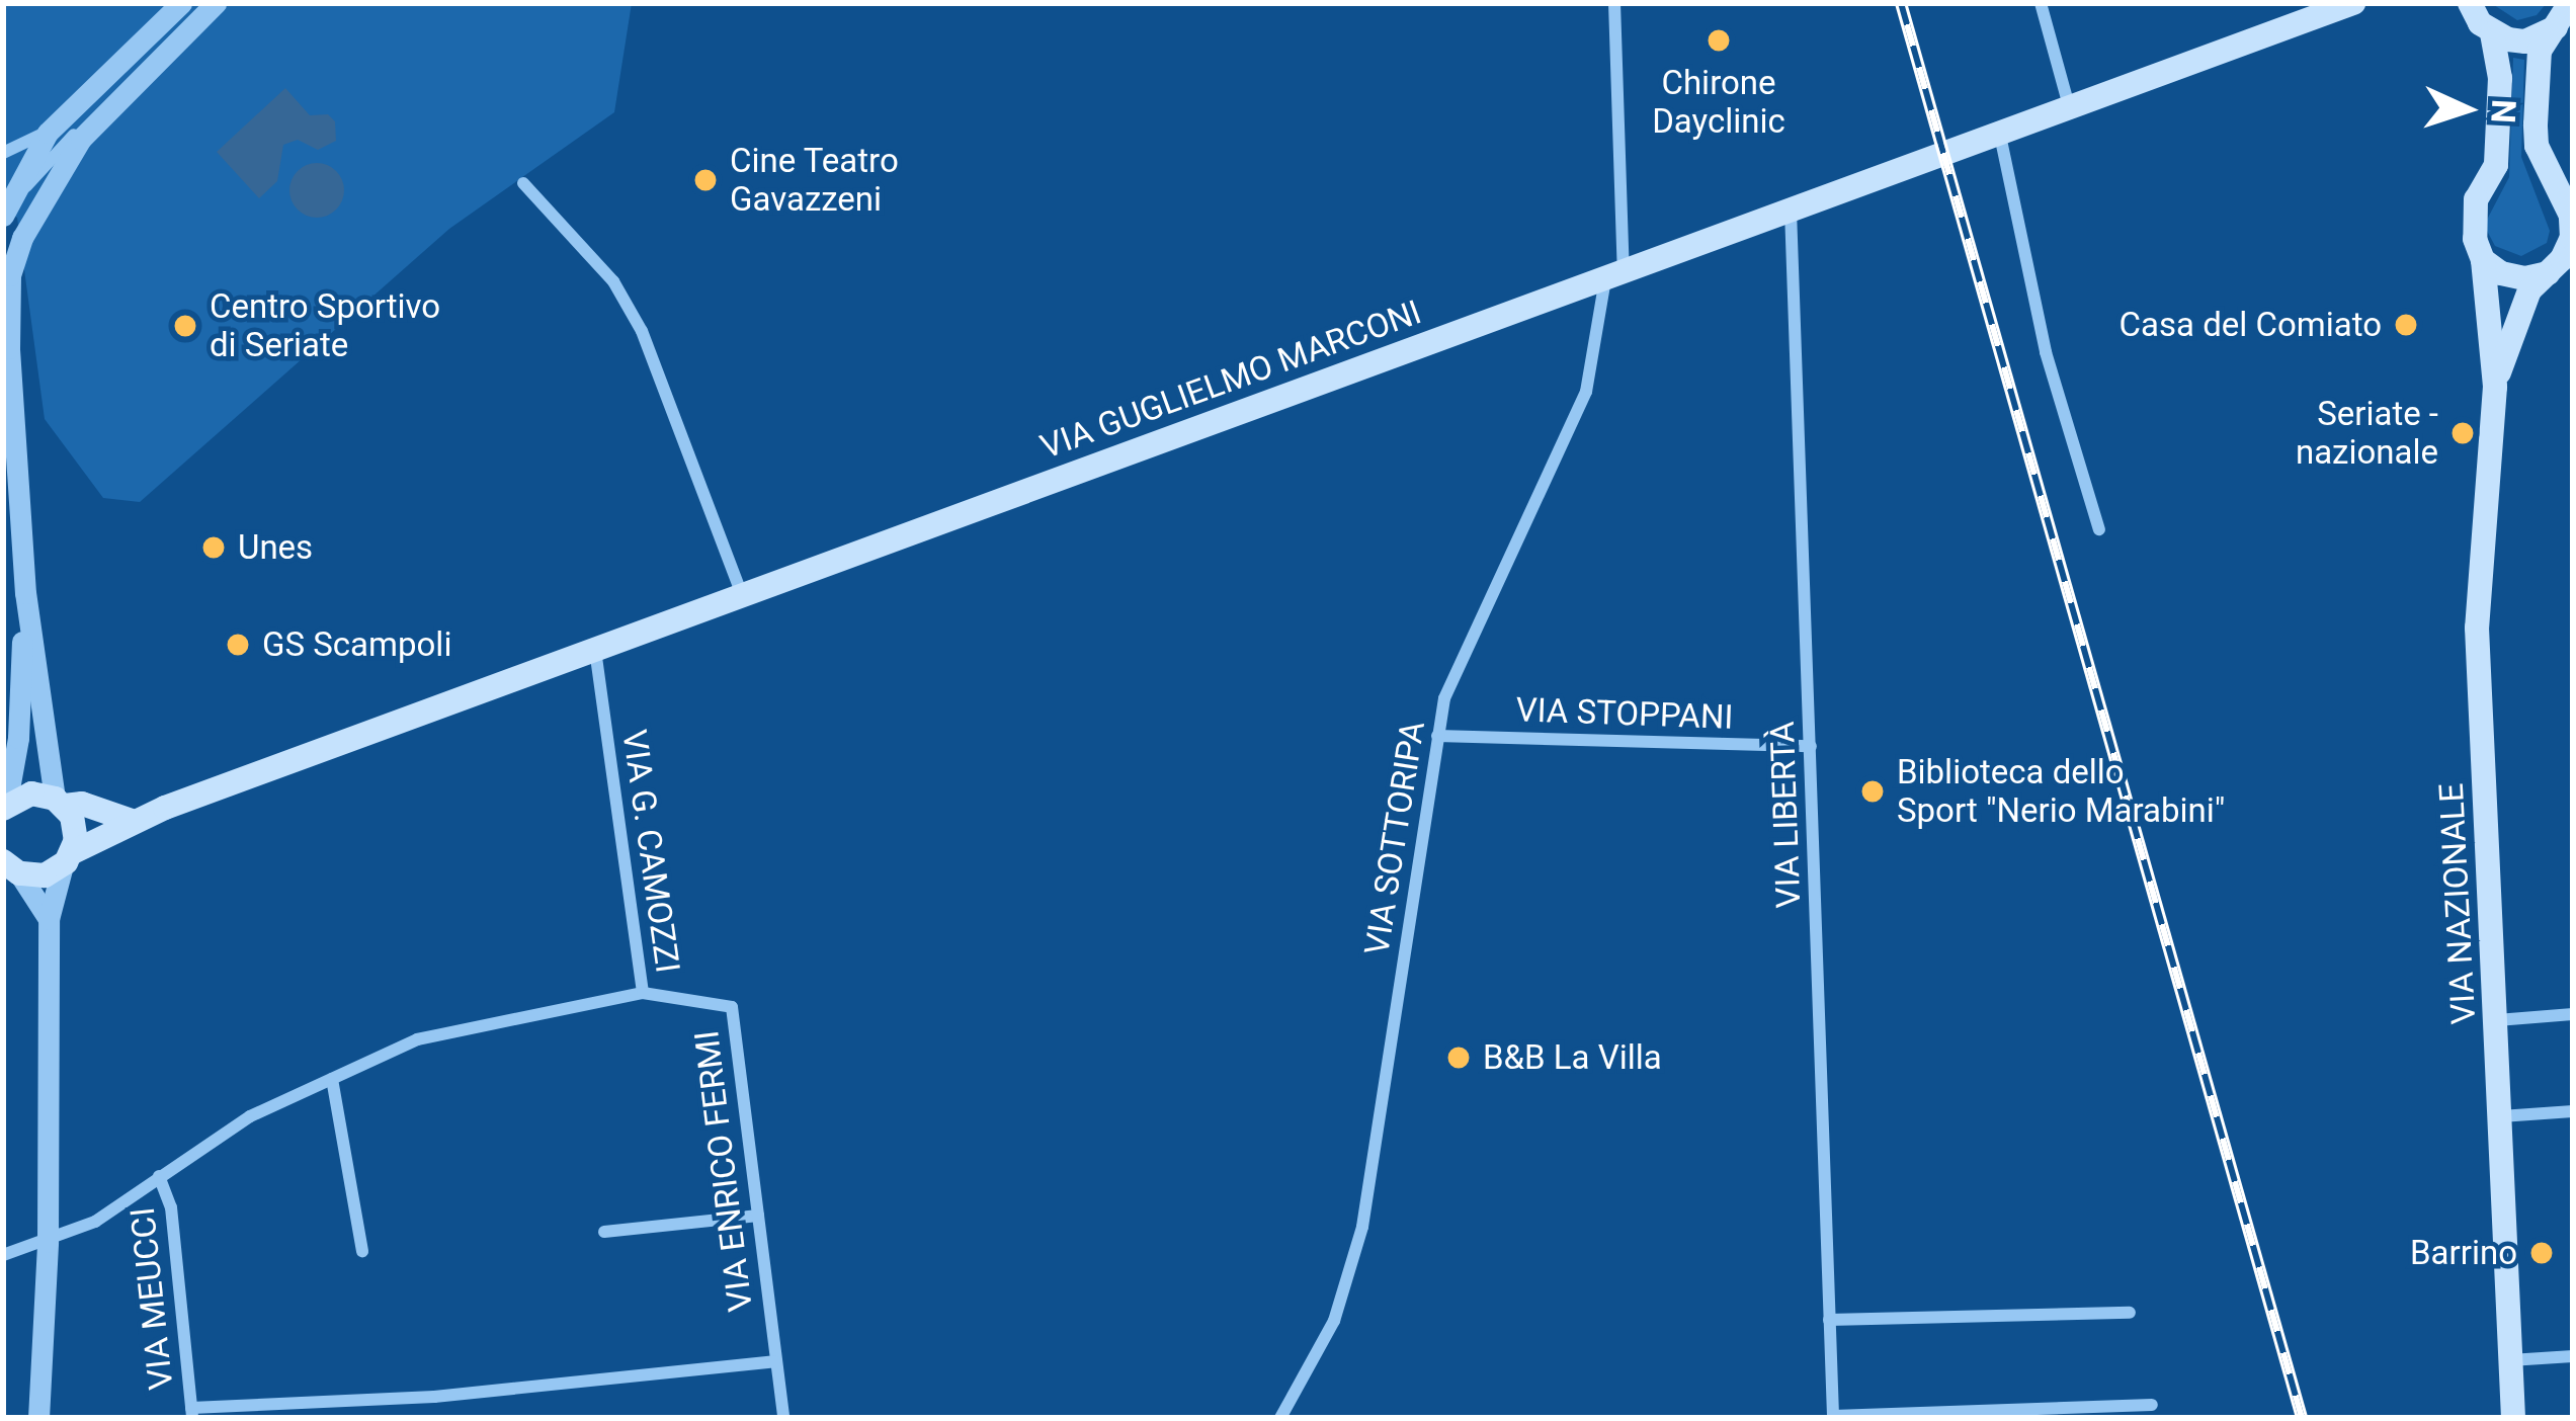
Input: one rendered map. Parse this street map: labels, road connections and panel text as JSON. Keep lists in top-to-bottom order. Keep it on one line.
{"streets":{"main road":["VIA GUGLIELMO MARCONI","VIA NAZIONALE"],"street":["VIA STOPPANI","VIA LIBERTÀ","VIA SOTTORIPA","VIA G. CAMOZZI","VIA ENRICO FERMI","VIA MEUCCI"]},"crossings":[["VIA GUGLIELMO MARCONI","VIA LIBERTÀ"],["VIA GUGLIELMO MARCONI","VIA SOTTORIPA"],["VIA GUGLIELMO MARCONI","VIA G. CAMOZZI"],["VIA STOPPANI","VIA LIBERTÀ"],["VIA STOPPANI","VIA SOTTORIPA"],["VIA G. CAMOZZI","VIA ENRICO FERMI"],["VIA G. CAMOZZI","VIA MEUCCI"]],"places":["Chirone Dayclinic","Cine Teatro Gavazzeni","Casa del Comiato","Centro Sportivo di Seriate","Seriate - nazionale","Unes","GS Scampoli","Biblioteca dello Sport \"Nerio Marabini\"","B&B La Villa","Barrino"],"north":"right"}
